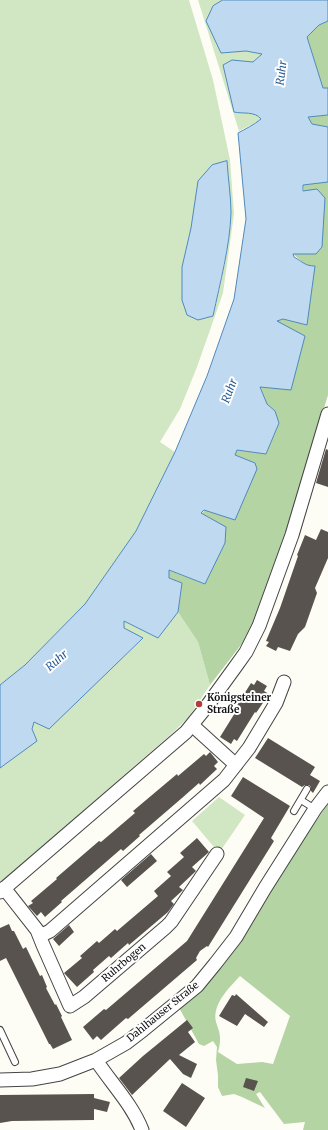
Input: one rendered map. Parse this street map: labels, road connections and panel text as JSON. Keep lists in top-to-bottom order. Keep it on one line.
{"streets":{"street":["Ruhrbogen","Dahlhauser Straße"]},"water":["Ruhr"],"places":["Königsteiner Straße"]}
